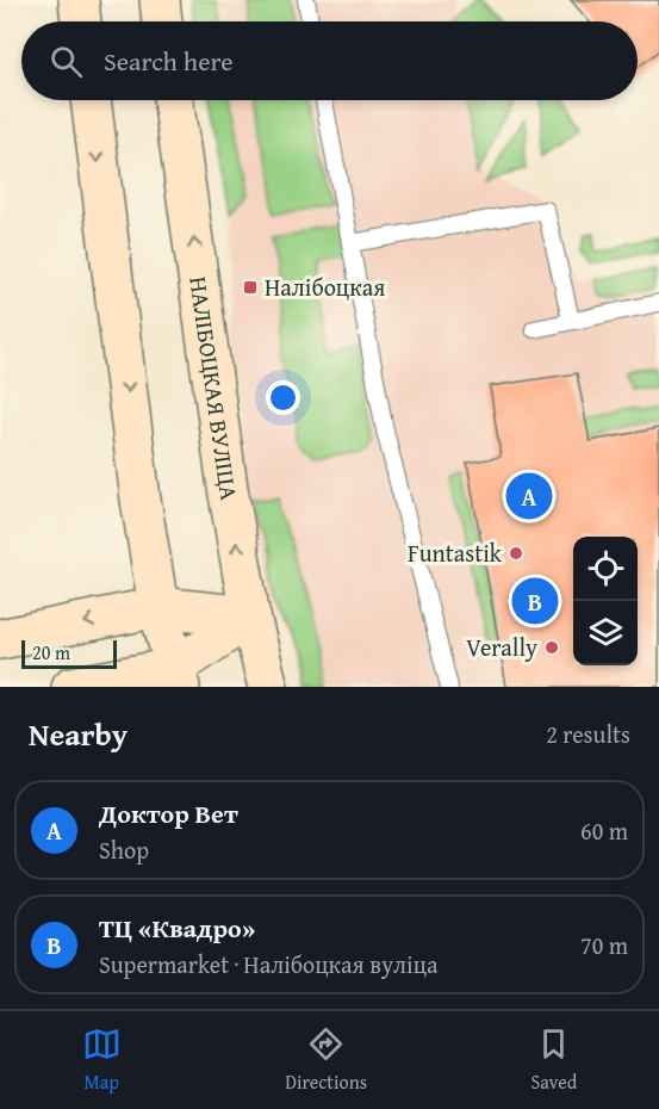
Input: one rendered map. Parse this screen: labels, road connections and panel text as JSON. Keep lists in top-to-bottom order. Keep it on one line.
{"streets":{"main road":["НАЛІБОЦКАЯ ВУЛІЦА"]},"places":{"transit":["Налібоцкая"],"other":["Funtastik","Verally"]},"scale_bar":"20 m","page":{"search":"Search here","pins":["A","B"],"scale":"20 m","heading":["Nearby","2 results"],"list":[{"mark":"A","name":"Доктор Вет","note":"Shop","value":"60 m"},{"mark":"B","name":"ТЦ «Квадро»","note":"Supermarket · Налібоцкая вуліца","value":"70 m"}],"nav":["Map","Directions","Saved"]}}
